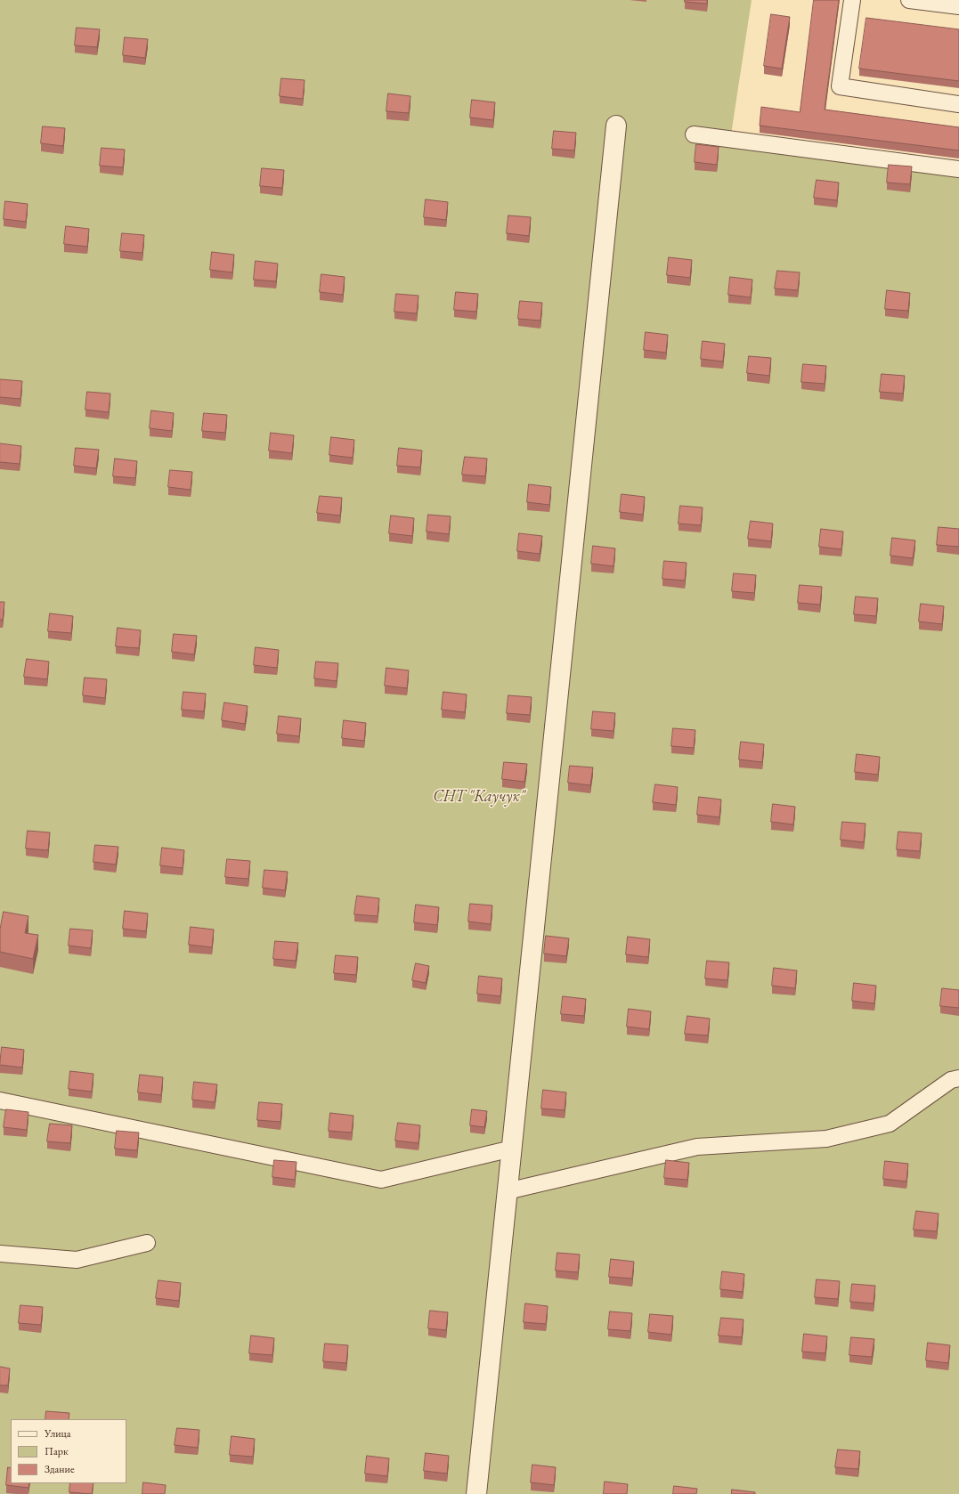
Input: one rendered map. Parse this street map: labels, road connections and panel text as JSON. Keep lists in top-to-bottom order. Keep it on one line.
{"parks":["СНТ \"Каучук\""],"legend":["Улица","Парк","Здание"]}
